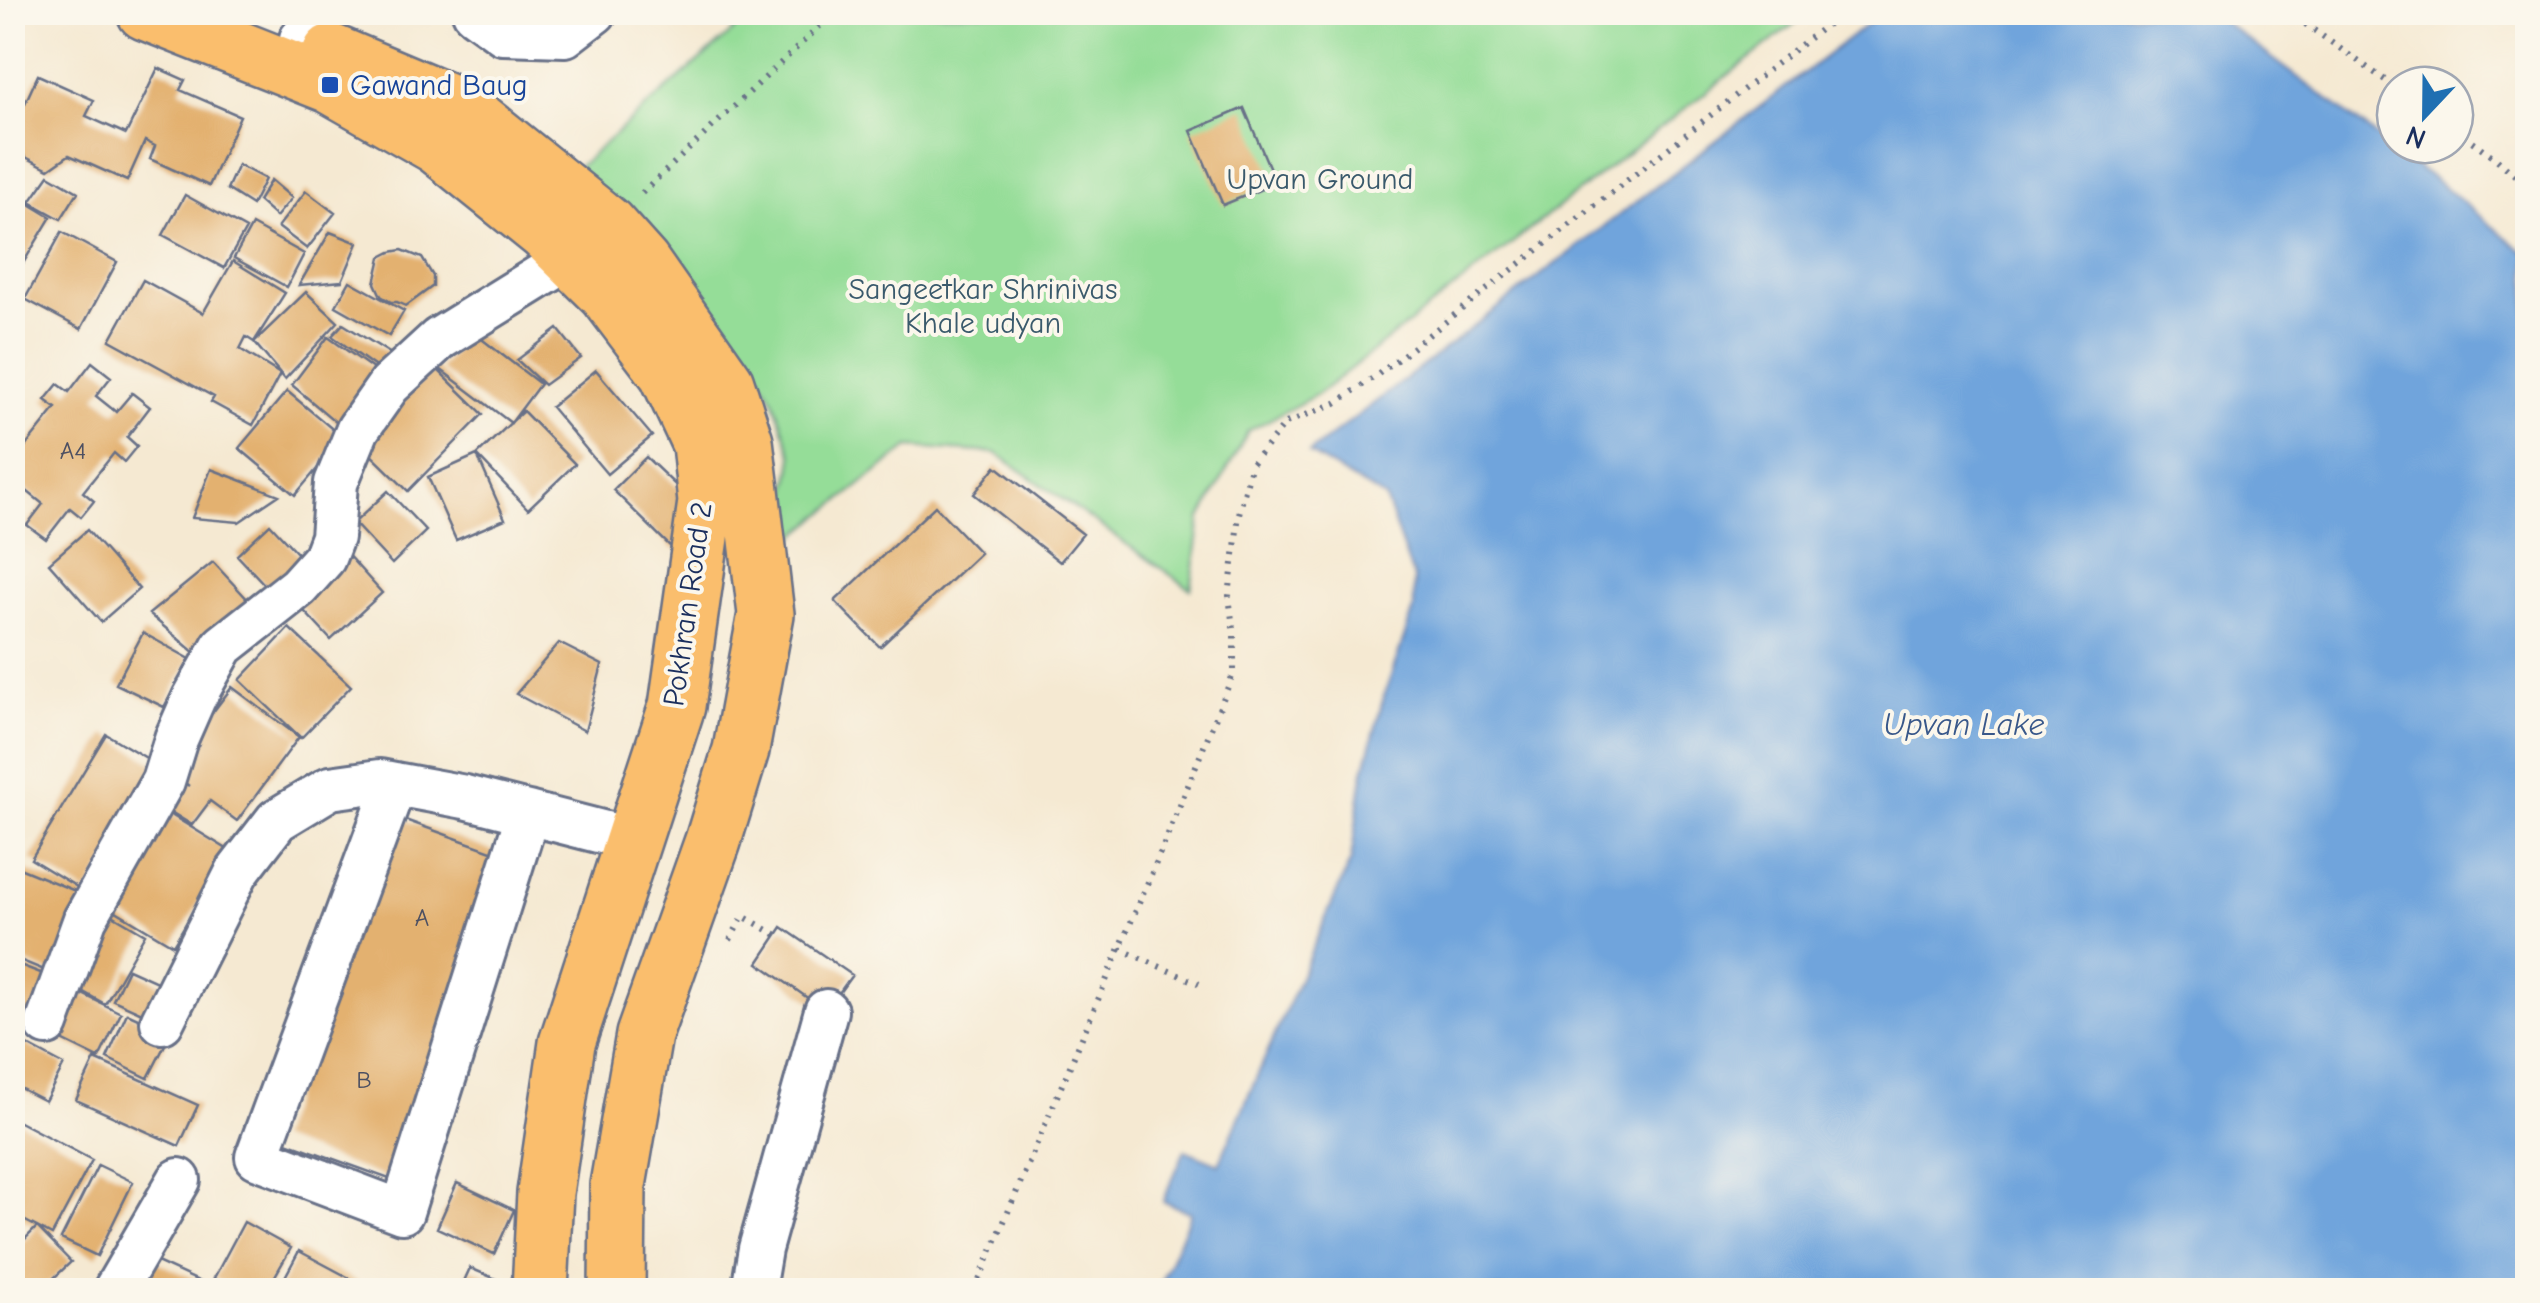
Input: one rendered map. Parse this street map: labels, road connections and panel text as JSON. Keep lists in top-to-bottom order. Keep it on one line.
{"streets":{"main road":["Pokhran Road 2"]},"water":["Upvan Lake"],"parks":["Upvan Ground","Sangeetkar Shrinivas Khale udyan"],"places":{"transit":["Gawand Baug"]},"house_numbers":["A4","A","B"],"north":"bottom"}
